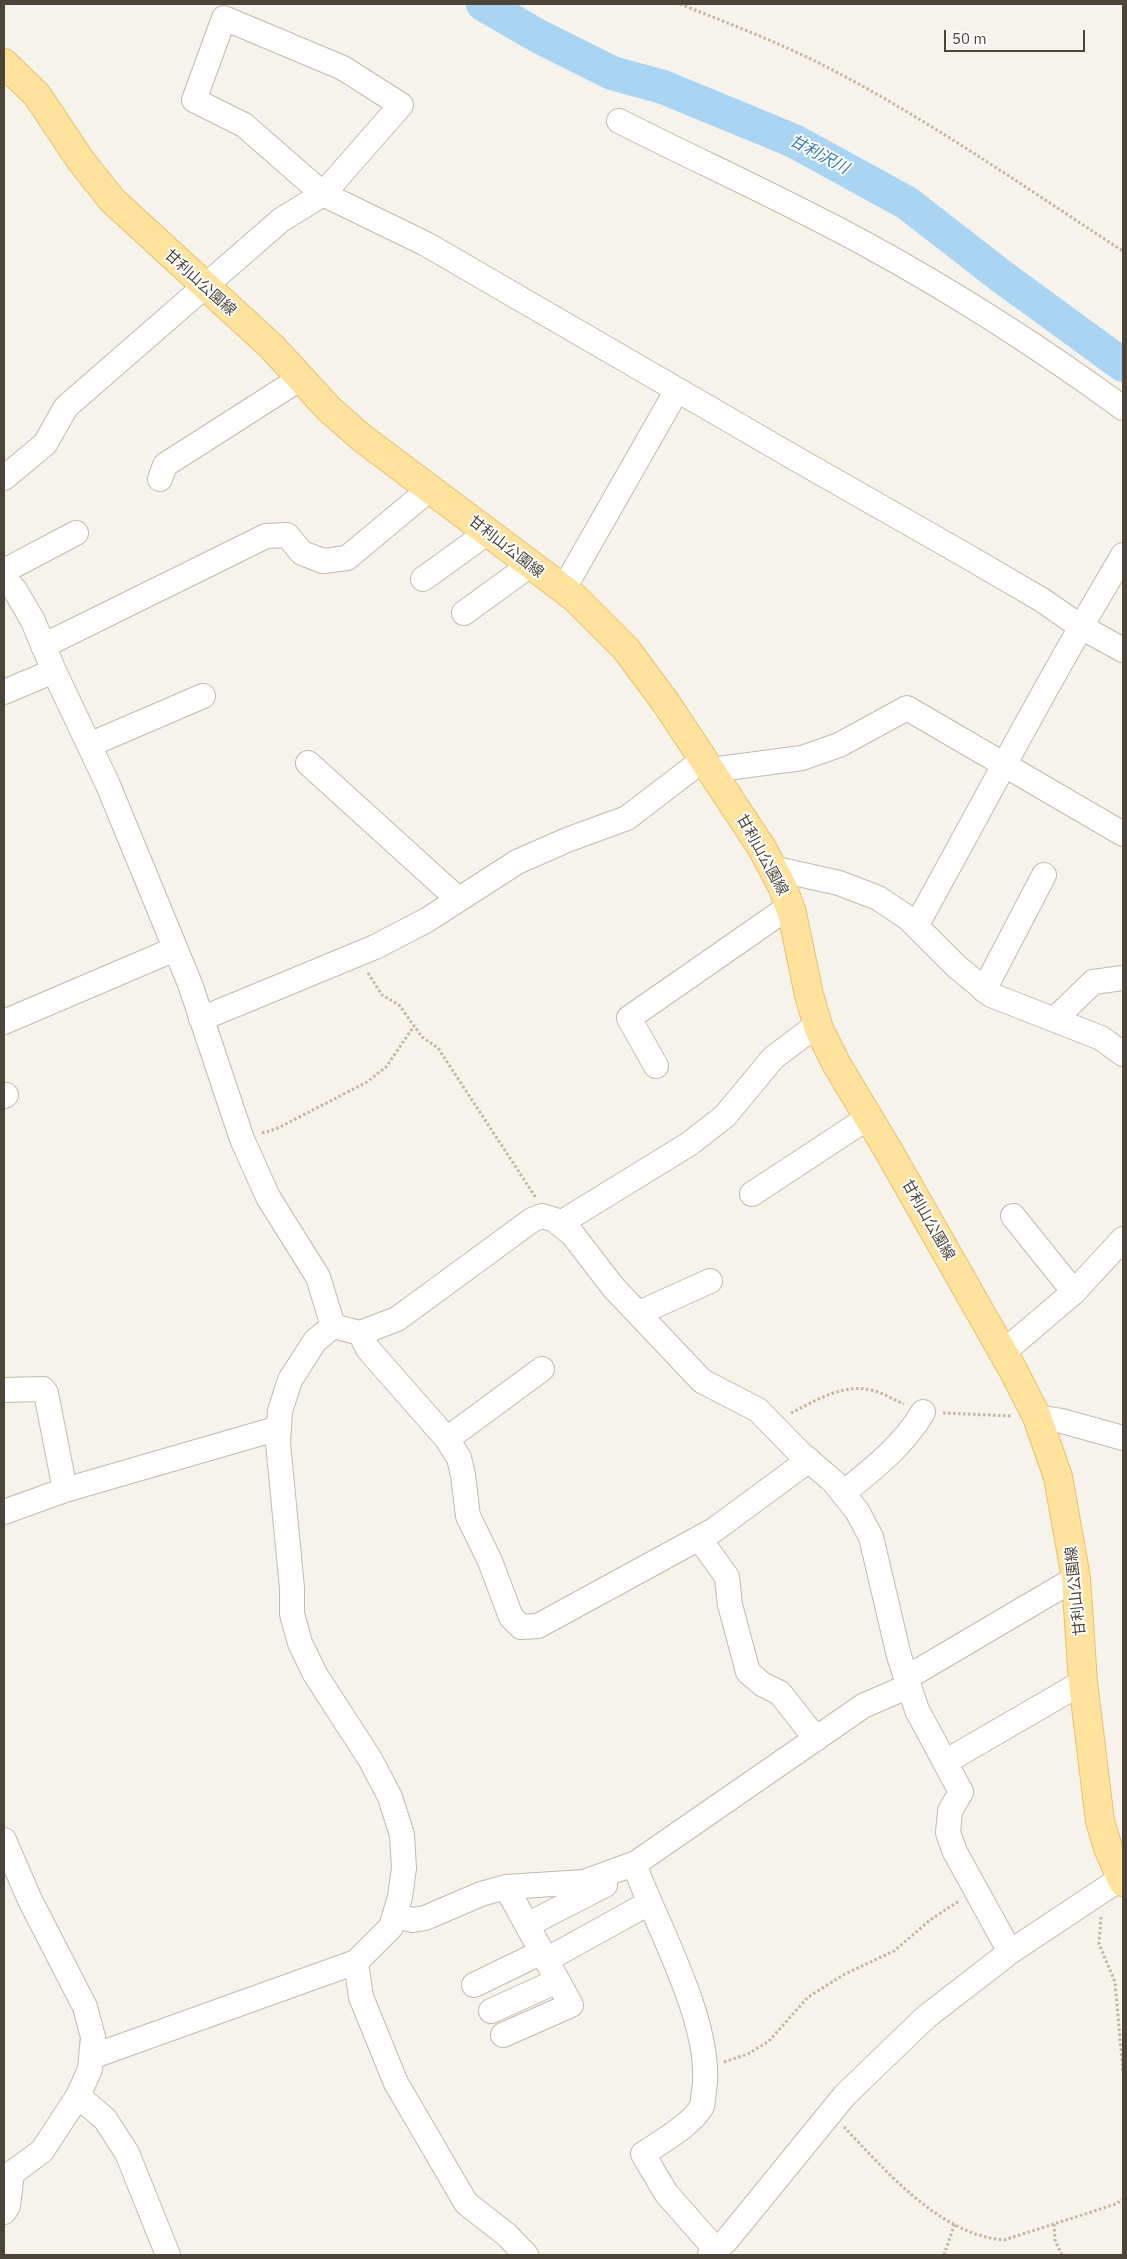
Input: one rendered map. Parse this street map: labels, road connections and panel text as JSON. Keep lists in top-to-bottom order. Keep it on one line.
{"streets":{"main road":["甘利山公園線"]},"water":["甘利沢川"],"scale_bar":"50 m"}
